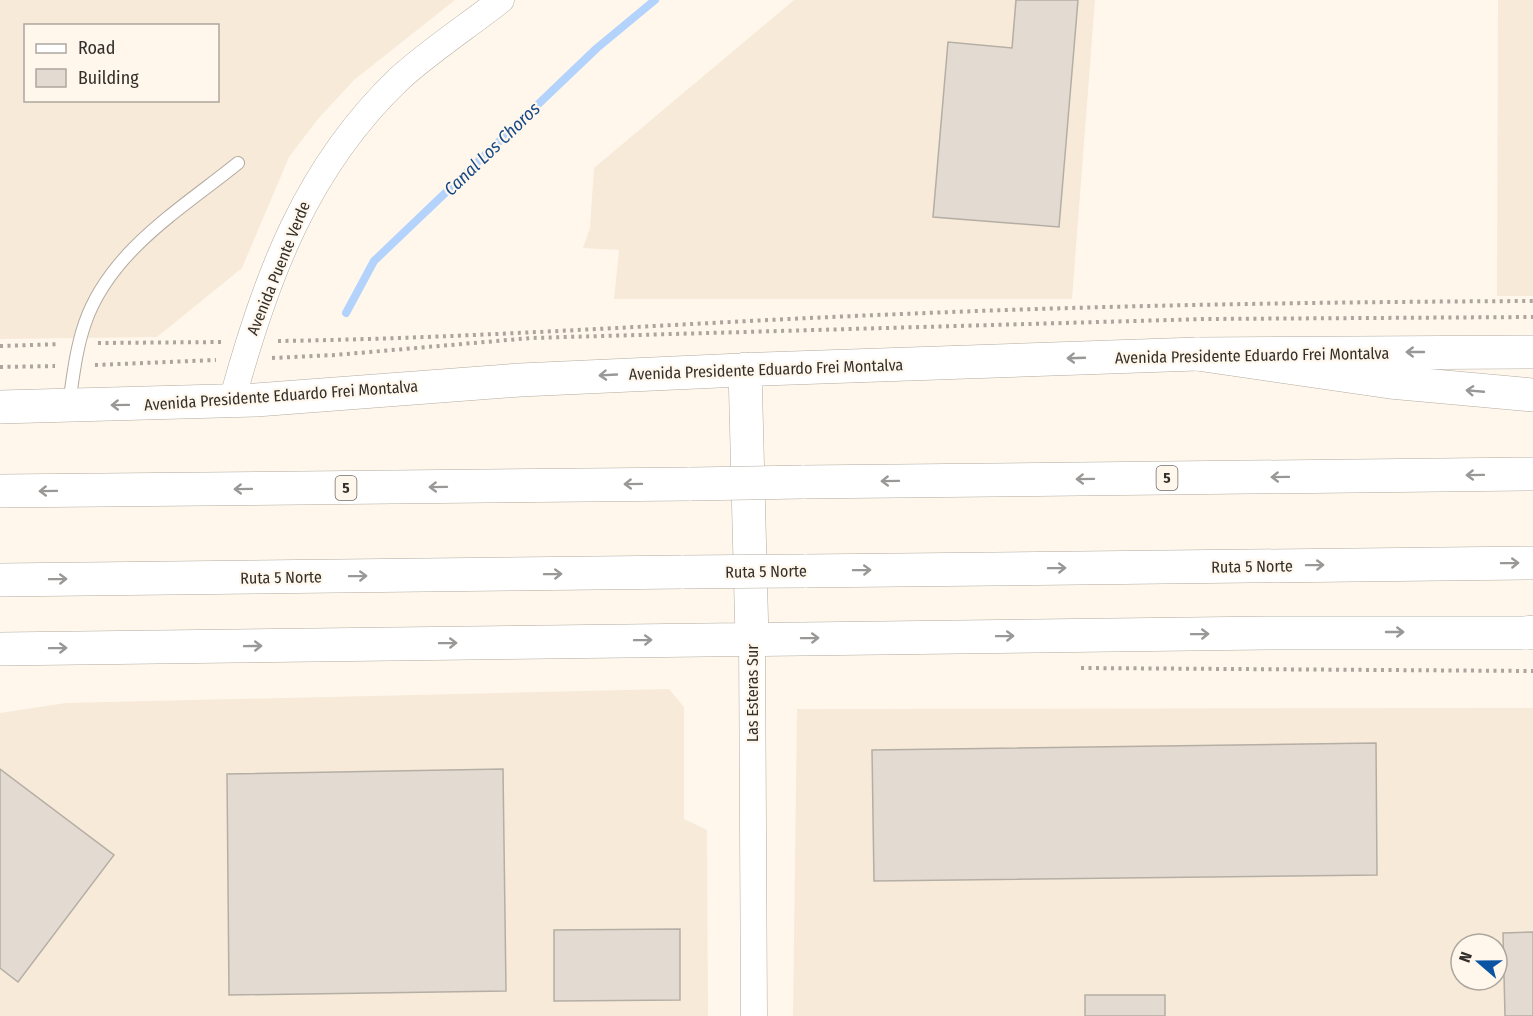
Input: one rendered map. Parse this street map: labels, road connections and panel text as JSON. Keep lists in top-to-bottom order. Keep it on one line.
{"streets":{"main road":["Avenida Presidente Eduardo Frei Montalva","5","Ruta 5 Norte","Las Esteras Sur"],"street":["Avenida Puente Verde"]},"crossings":[["Avenida Puente Verde","Avenida Presidente Eduardo Frei Montalva"],["Avenida Presidente Eduardo Frei Montalva","Las Esteras Sur"]],"water":["Canal Los Choros"],"legend":["Road","Building"],"north":"left"}
